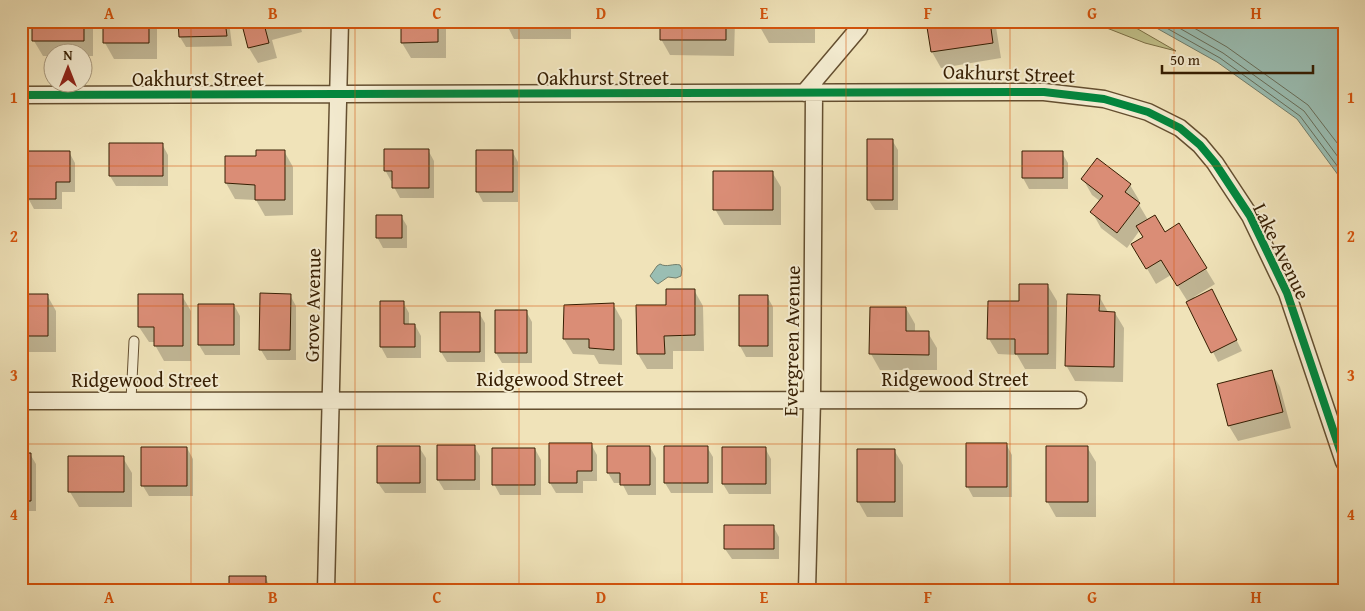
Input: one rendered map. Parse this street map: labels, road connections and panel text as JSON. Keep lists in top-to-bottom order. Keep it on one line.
{"streets":{"street":["Oakhurst Street","Lake Avenue","Grove Avenue","Evergreen Avenue","Ridgewood Street"]},"crossings":[["Oakhurst Street","Lake Avenue"],["Oakhurst Street","Grove Avenue"],["Oakhurst Street","Evergreen Avenue"],["Grove Avenue","Ridgewood Street"],["Evergreen Avenue","Ridgewood Street"]],"scale_bar":"50 m","north":"top","grid":{"columns":["A","B","C","D","E","F","G","H"],"rows":["1","2","3","4"]}}
